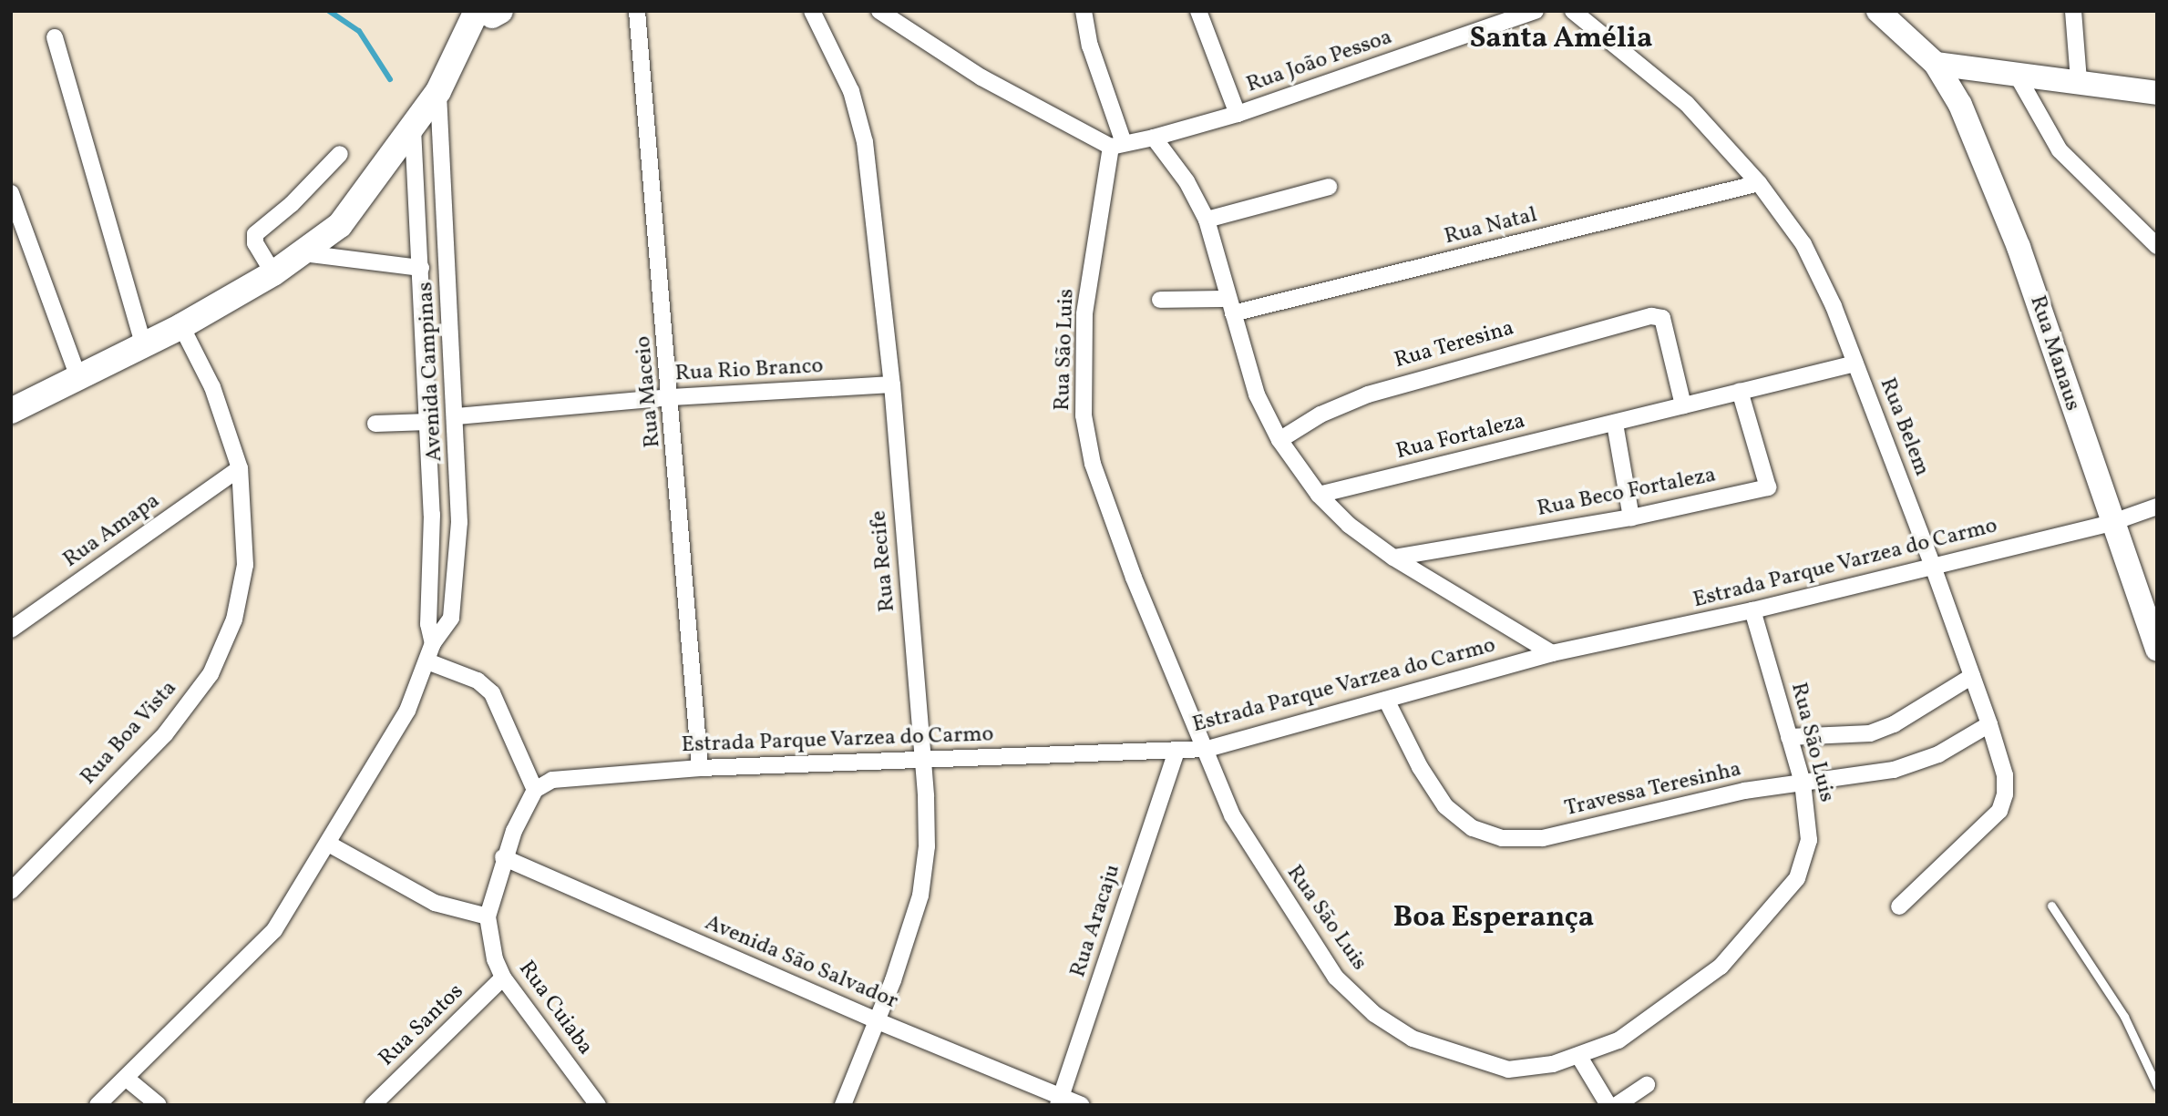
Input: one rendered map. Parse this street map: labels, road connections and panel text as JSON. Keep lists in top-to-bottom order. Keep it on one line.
{"streets":{"street":["Rua João Pessoa","Rua Natal","Rua Teresina","Rua São Luis","Rua Manaus","Rua Rio Branco","Avenida Campinas","Rua Maceio","Rua Belem","Rua Fortaleza","Rua Beco Fortaleza","Rua Amapa","Rua Recife","Estrada Parque Varzea do Carmo","Rua Boa Vista","Travessa Teresinha","Rua Aracaju","Avenida São Salvador","Rua Cuiaba","Rua Santos"]},"crossings":[["Rua Natal","Rua Belem"],["Rua Teresina","Rua Fortaleza"],["Rua São Luis","Estrada Parque Varzea do Carmo"],["Rua São Luis","Travessa Teresinha"],["Rua Manaus","Estrada Parque Varzea do Carmo"],["Rua Rio Branco","Avenida Campinas"],["Rua Rio Branco","Rua Maceio"],["Rua Rio Branco","Rua Recife"],["Rua Maceio","Estrada Parque Varzea do Carmo"],["Rua Belem","Rua Fortaleza"],["Rua Belem","Estrada Parque Varzea do Carmo"],["Rua Belem","Travessa Teresinha"],["Rua Fortaleza","Rua Beco Fortaleza"],["Rua Amapa","Rua Boa Vista"],["Rua Recife","Estrada Parque Varzea do Carmo"],["Rua Recife","Avenida São Salvador"],["Estrada Parque Varzea do Carmo","Travessa Teresinha"],["Estrada Parque Varzea do Carmo","Rua Aracaju"],["Rua Aracaju","Avenida São Salvador"],["Avenida São Salvador","Rua Cuiaba"],["Rua Cuiaba","Rua Santos"]],"districts":["Santa Amélia","Boa Esperança"]}
